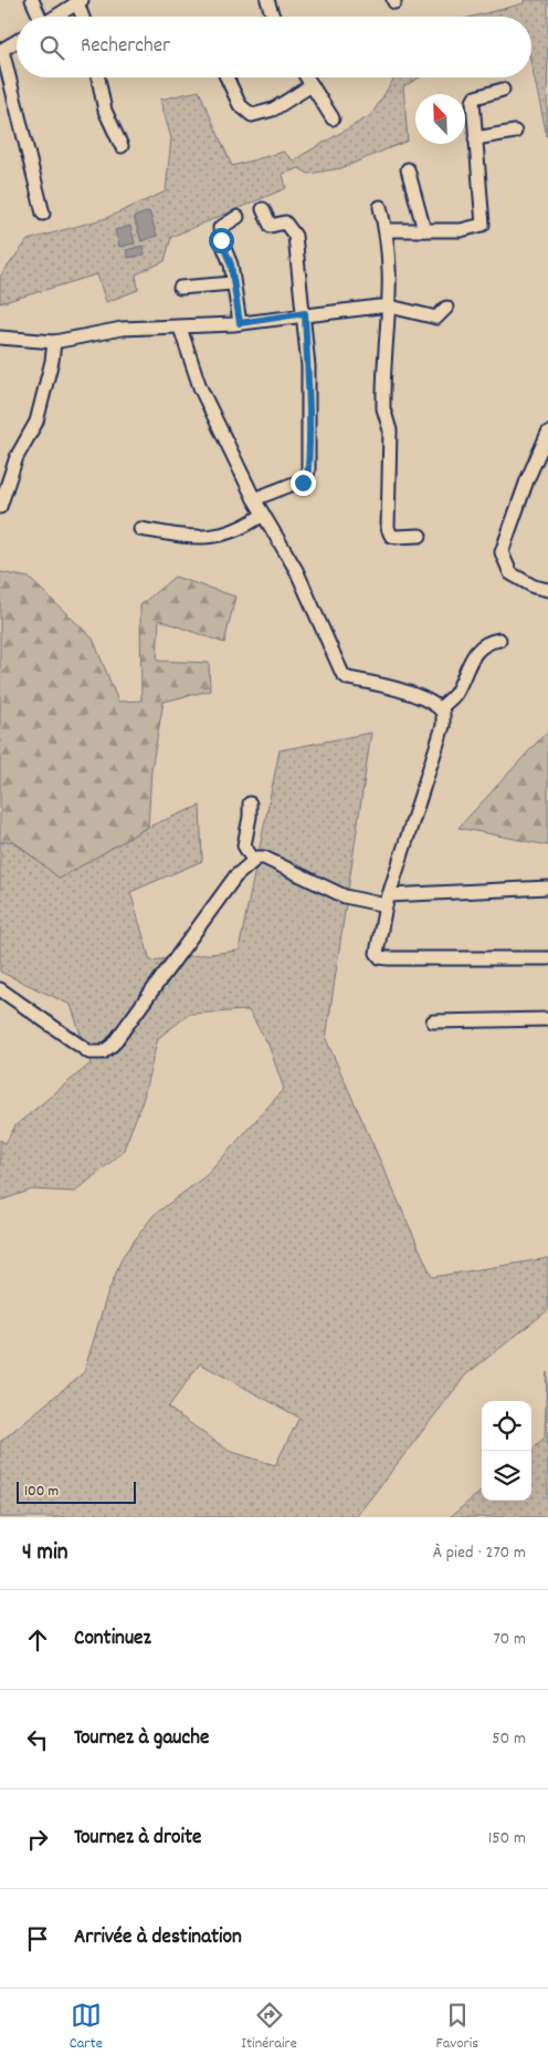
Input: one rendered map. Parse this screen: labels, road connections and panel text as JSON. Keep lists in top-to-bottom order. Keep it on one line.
{"scale_bar":"100 m","north":"top left","page":{"search":"Rechercher","scale":"100 m","heading":["4 min","À pied · 270 m"],"list":[["Continuez","70 m"],["Tournez à gauche","50 m"],["Tournez à droite","150 m"],"Arrivée à destination"],"nav":["Carte","Itinéraire","Favoris"]}}
